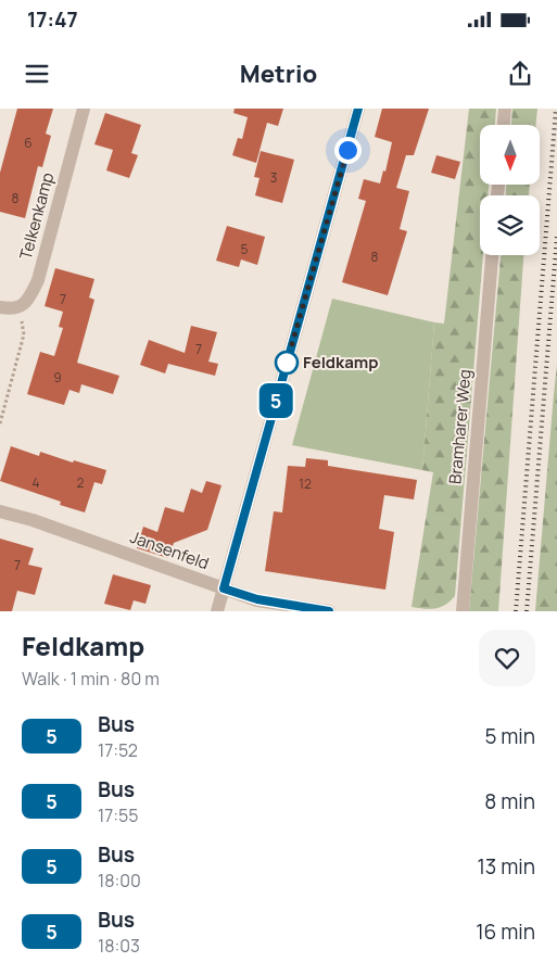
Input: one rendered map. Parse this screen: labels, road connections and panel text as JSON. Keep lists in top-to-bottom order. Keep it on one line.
{"streets":{"street":["Telkenkamp","Bramharer Weg","Jansenfeld"]},"places":["Feldkamp"],"lines":["bus line 5"],"house_numbers":["6","3","8","5","8","7","7","9","4","2","12","7"],"north":"bottom","page":{"status":"17:47","header":"Metrio","on_map":"5","heading":["Feldkamp","Walk · 1 min · 80 m"],"list":[{"mark":"5","name":"Bus","note":"17:52","value":"5 min"},{"mark":"5","name":"Bus","note":"17:55","value":"8 min"},{"mark":"5","name":"Bus","note":"18:00","value":"13 min"},{"mark":"5","name":"Bus","note":"18:03","value":"16 min"}]}}
